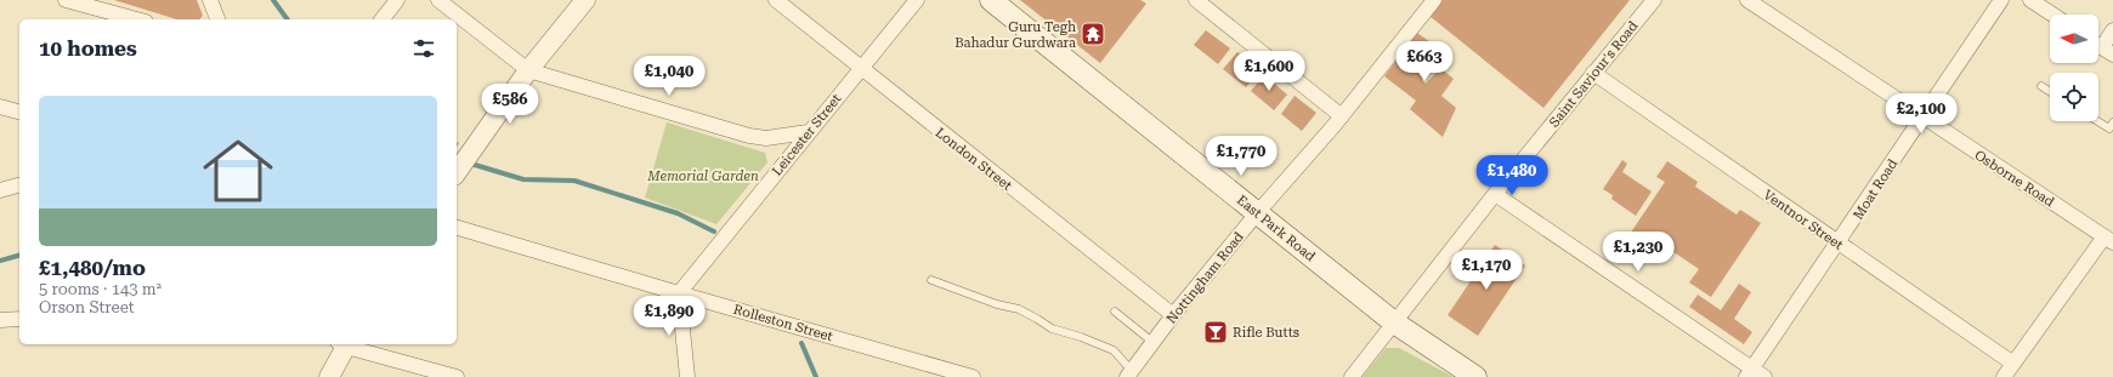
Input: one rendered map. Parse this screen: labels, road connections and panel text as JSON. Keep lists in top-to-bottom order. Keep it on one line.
{"streets":{"main road":["East Park Road"],"street":["Saint Saviour's Road","Leicester Street","London Street","Osborne Road","Moat Road","Ventnor Street","Nottingham Road","Rolleston Street"]},"crossings":[["Saint Saviour's Road","Ventnor Street"],["Saint Saviour's Road","East Park Road"],["Leicester Street","London Street"],["Leicester Street","Rolleston Street"],["London Street","Nottingham Road"],["Osborne Road","Moat Road"],["Moat Road","Ventnor Street"],["East Park Road","Nottingham Road"]],"parks":["Memorial Garden"],"places":{"temple":["Guru Tegh Bahadur Gurdwara"],"bar":["Rifle Butts"]},"north":"left","page":{"heading":"10 homes","price":["£663","£1,600","£1,040","£586","£2,100","£1,770","£1,480","£1,230","£1,170","£1,890"],"list":[{"name":"£1,480/mo","note":"5 rooms · 143 m² · Orson Street"}]}}
